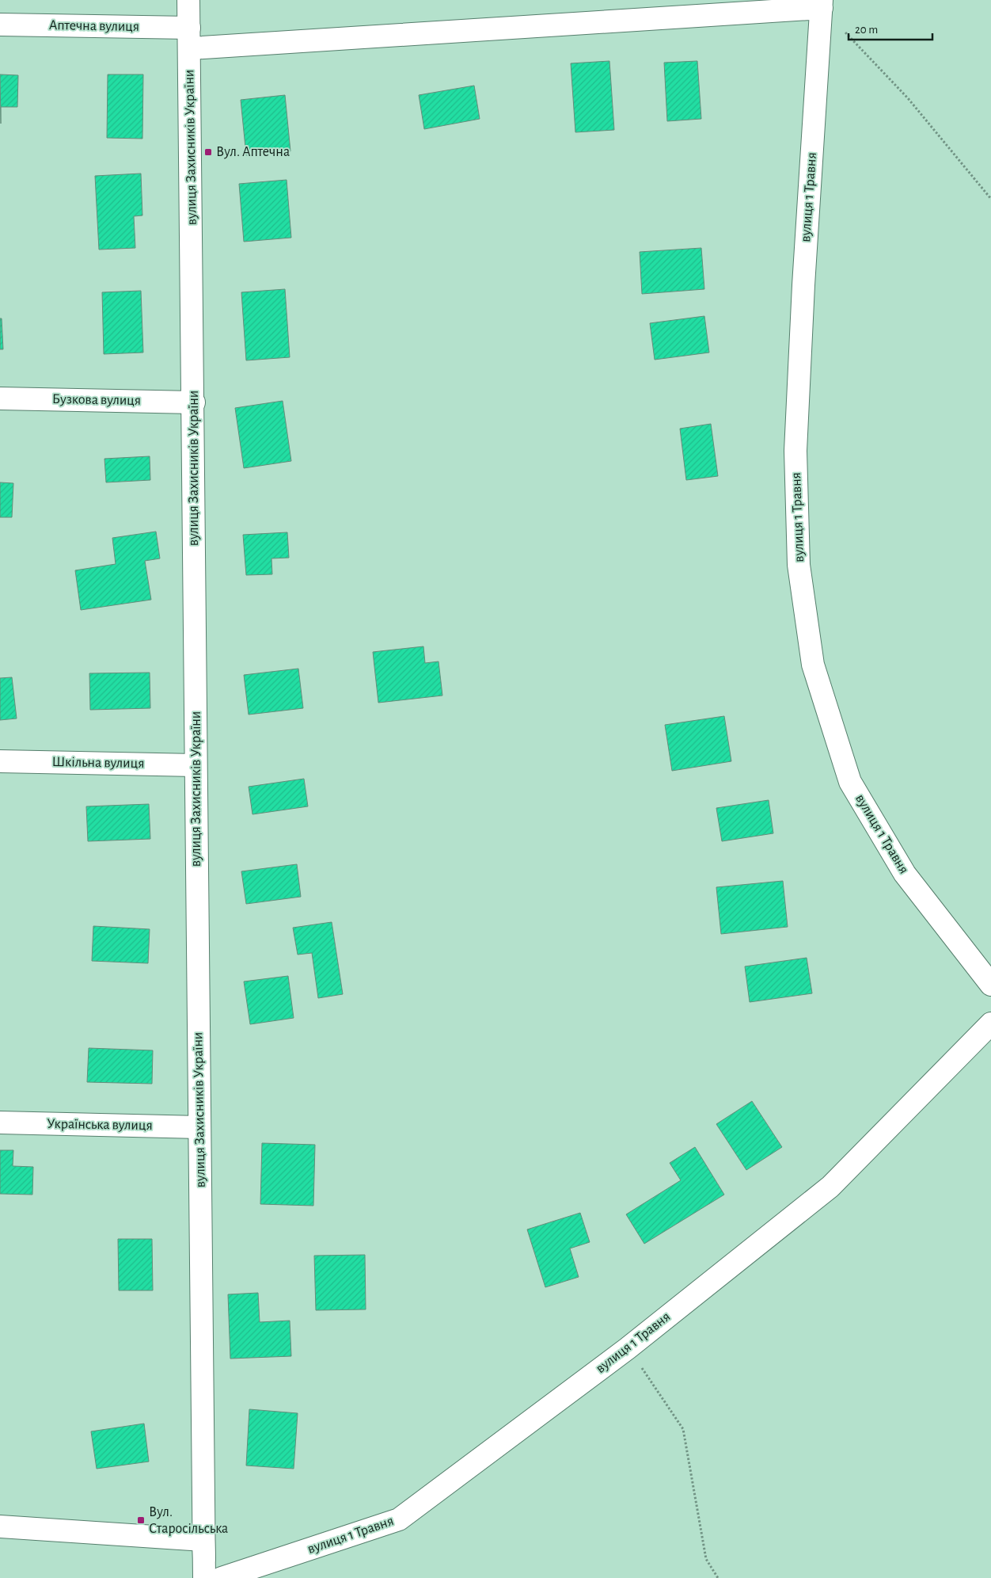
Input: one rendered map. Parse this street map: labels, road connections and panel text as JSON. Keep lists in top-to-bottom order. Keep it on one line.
{"streets":{"street":["Аптечна вулиця","вулиця Захисників України","вулиця 1 Травня","Бузкова вулиця","Шкільна вулиця","Українська вулиця"]},"crossings":[["Аптечна вулиця","вулиця Захисників України"],["Аптечна вулиця","вулиця 1 Травня"],["вулиця Захисників України","Бузкова вулиця"],["вулиця Захисників України","Шкільна вулиця"],["вулиця Захисників України","Українська вулиця"]],"places":{"transit":["Вул. Аптечна","Вул. Старосільська"]},"scale_bar":"20 m"}
